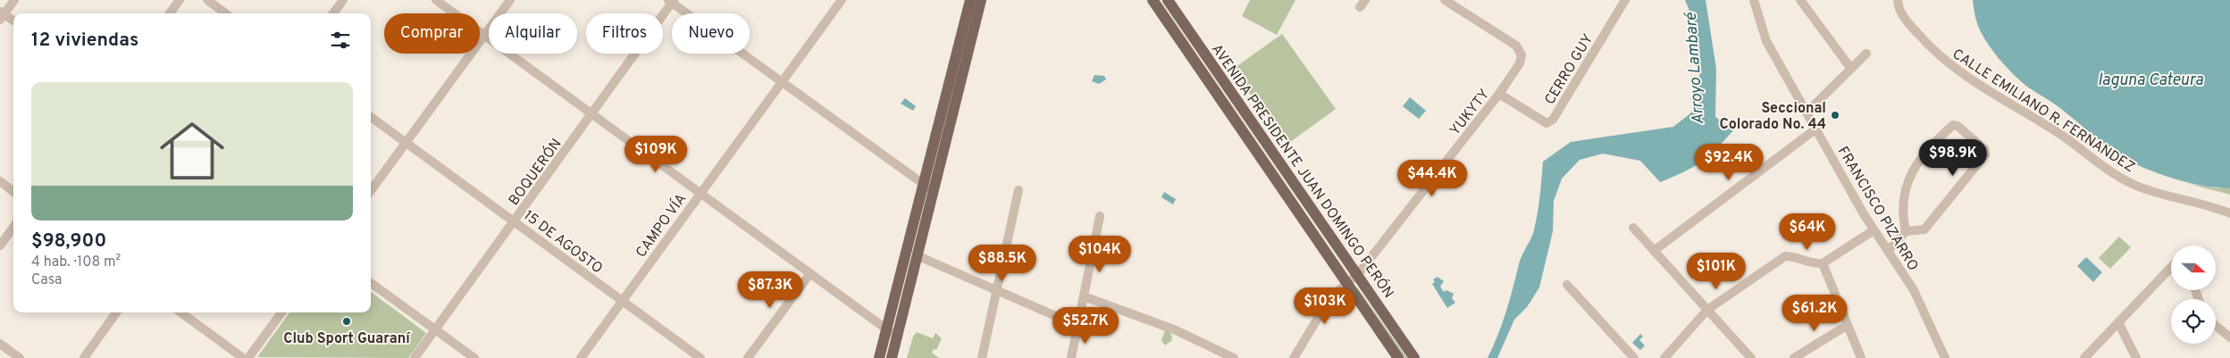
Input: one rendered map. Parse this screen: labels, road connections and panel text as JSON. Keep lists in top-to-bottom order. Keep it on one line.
{"streets":{"main road":["AVENIDA PRESIDENTE JUAN DOMINGO PERÓN"],"street":["CERRO GUY","CALLE EMILIANO R. FERNANDEZ","YUKYTY","BOQUERÓN","FRANCISCO PIZARRO","CAMPO VÍA","15 DE AGOSTO"]},"crossings":[["CERRO GUY","YUKYTY"],["YUKYTY","AVENIDA PRESIDENTE JUAN DOMINGO PERÓN"],["BOQUERÓN","15 DE AGOSTO"],["CAMPO VÍA","15 DE AGOSTO"]],"water":["Arroyo Lambaré","laguna Cateura"],"places":["Seccional Colorado No. 44","Club Sport Guaraní"],"north":"right","page":{"chip":["Comprar","Alquilar","Filtros","Nuevo"],"heading":"12 viviendas","list":[{"name":"$98,900","note":"4 hab. · 108 m² · Casa"}],"price":["$109K","$98.9K","$92.4K","$44.4K","$64K","$104K","$88.5K","$101K","$87.3K","$103K","$61.2K","$52.7K"]}}
